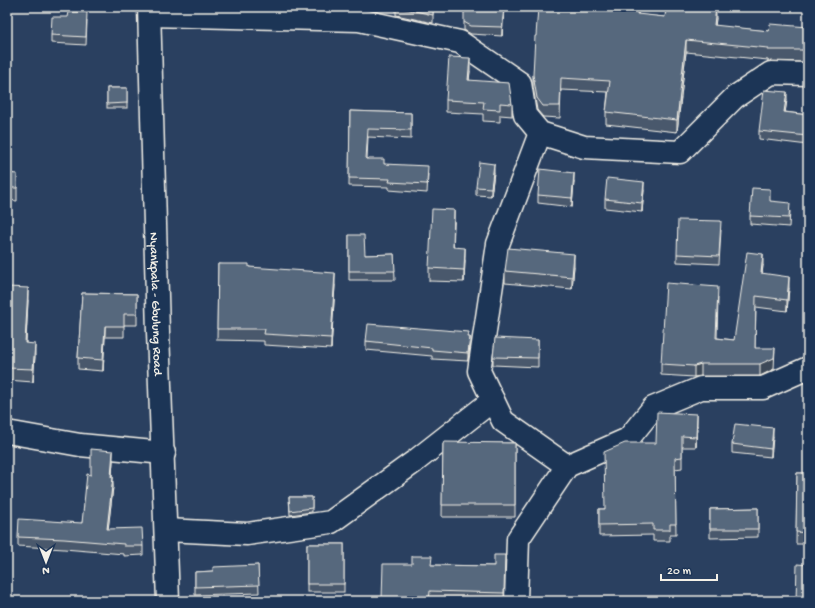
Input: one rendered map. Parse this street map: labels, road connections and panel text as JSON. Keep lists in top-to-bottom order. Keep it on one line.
{"streets":{"street":["Nyankpala - Gbulung Road"]},"scale_bar":"20 m","north":"bottom"}
